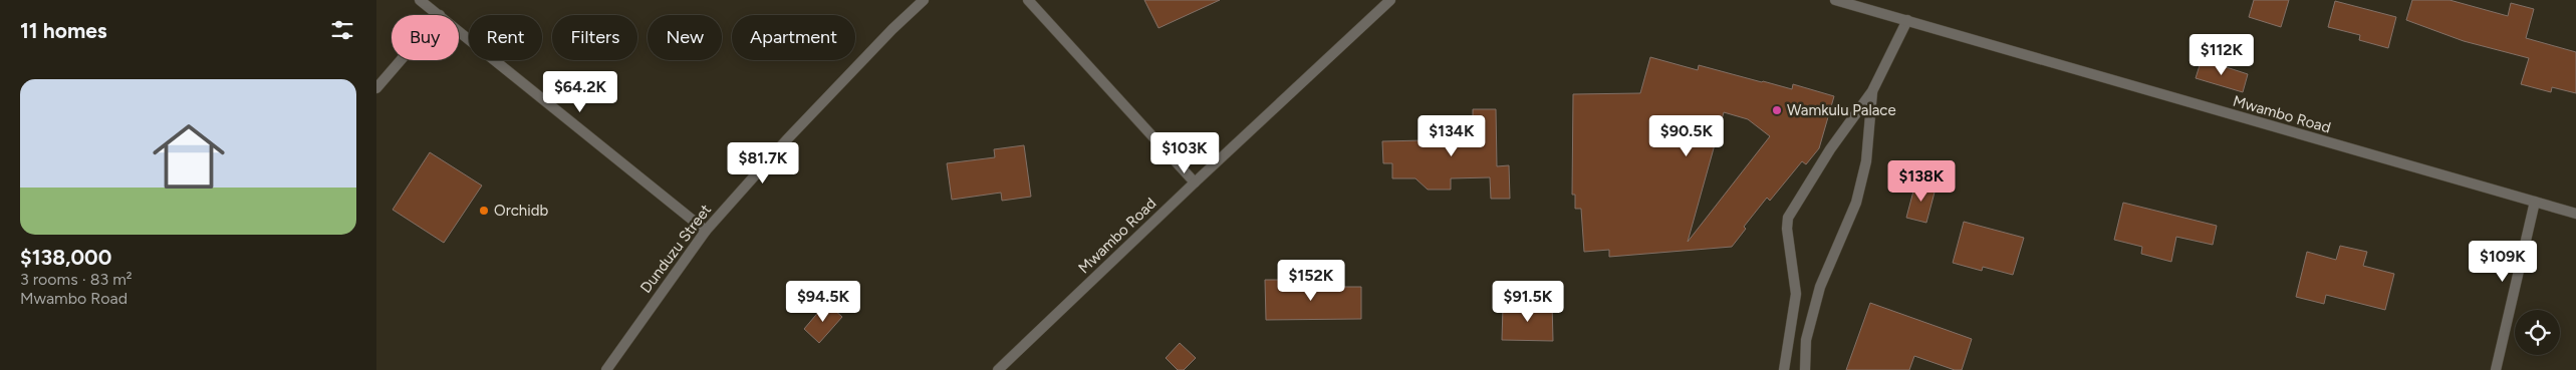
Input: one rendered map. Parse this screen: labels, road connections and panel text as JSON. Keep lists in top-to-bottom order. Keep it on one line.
{"streets":{"street":["Mwambo Road","Dunduzu Street"]},"places":["Wamkulu Palace","Orchidb"],"page":{"heading":"11 homes","chip":["Buy","Rent","Filters","New","Apartment"],"price":["$112K","$64.2K","$134K","$90.5K","$103K","$81.7K","$138K","$109K","$152K","$94.5K","$91.5K"],"list":[{"name":"$138,000","note":"3 rooms · 83 m² · Mwambo Road"}]}}
